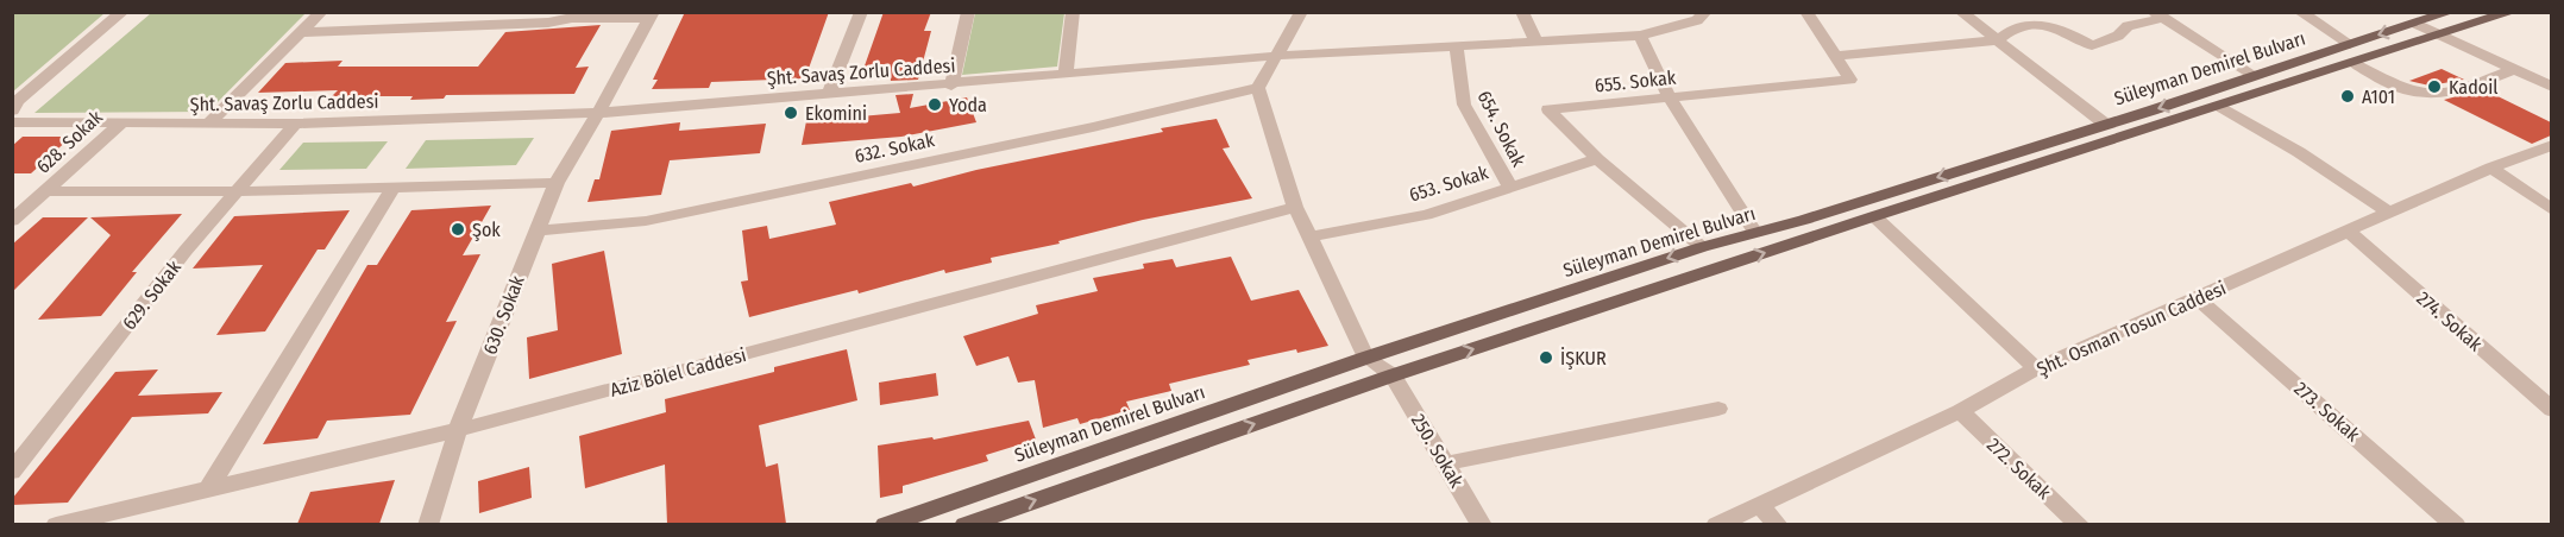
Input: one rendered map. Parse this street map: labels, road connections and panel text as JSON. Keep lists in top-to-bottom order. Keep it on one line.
{"streets":{"main road":["Süleyman Demirel Bulvarı"],"street":["Şht. Savaş Zorlu Caddesi","655. Sokak","654. Sokak","628. Sokak","632. Sokak","653. Sokak","629. Sokak","630. Sokak","274. Sokak","Şht. Osman Tosun Caddesi","Aziz Bölel Caddesi","273. Sokak","250. Sokak","272. Sokak"]},"crossings":[["Süleyman Demirel Bulvarı","655. Sokak"],["Süleyman Demirel Bulvarı","250. Sokak"],["Şht. Savaş Zorlu Caddesi","654. Sokak"],["Şht. Savaş Zorlu Caddesi","628. Sokak"],["Şht. Savaş Zorlu Caddesi","629. Sokak"],["Şht. Savaş Zorlu Caddesi","630. Sokak"],["655. Sokak","653. Sokak"],["654. Sokak","653. Sokak"],["632. Sokak","630. Sokak"],["630. Sokak","Aziz Bölel Caddesi"],["274. Sokak","Şht. Osman Tosun Caddesi"],["Şht. Osman Tosun Caddesi","273. Sokak"],["Şht. Osman Tosun Caddesi","272. Sokak"]],"places":["Kadoil","A101","Yoda","Ekomini","Şok","İŞKUR"]}
